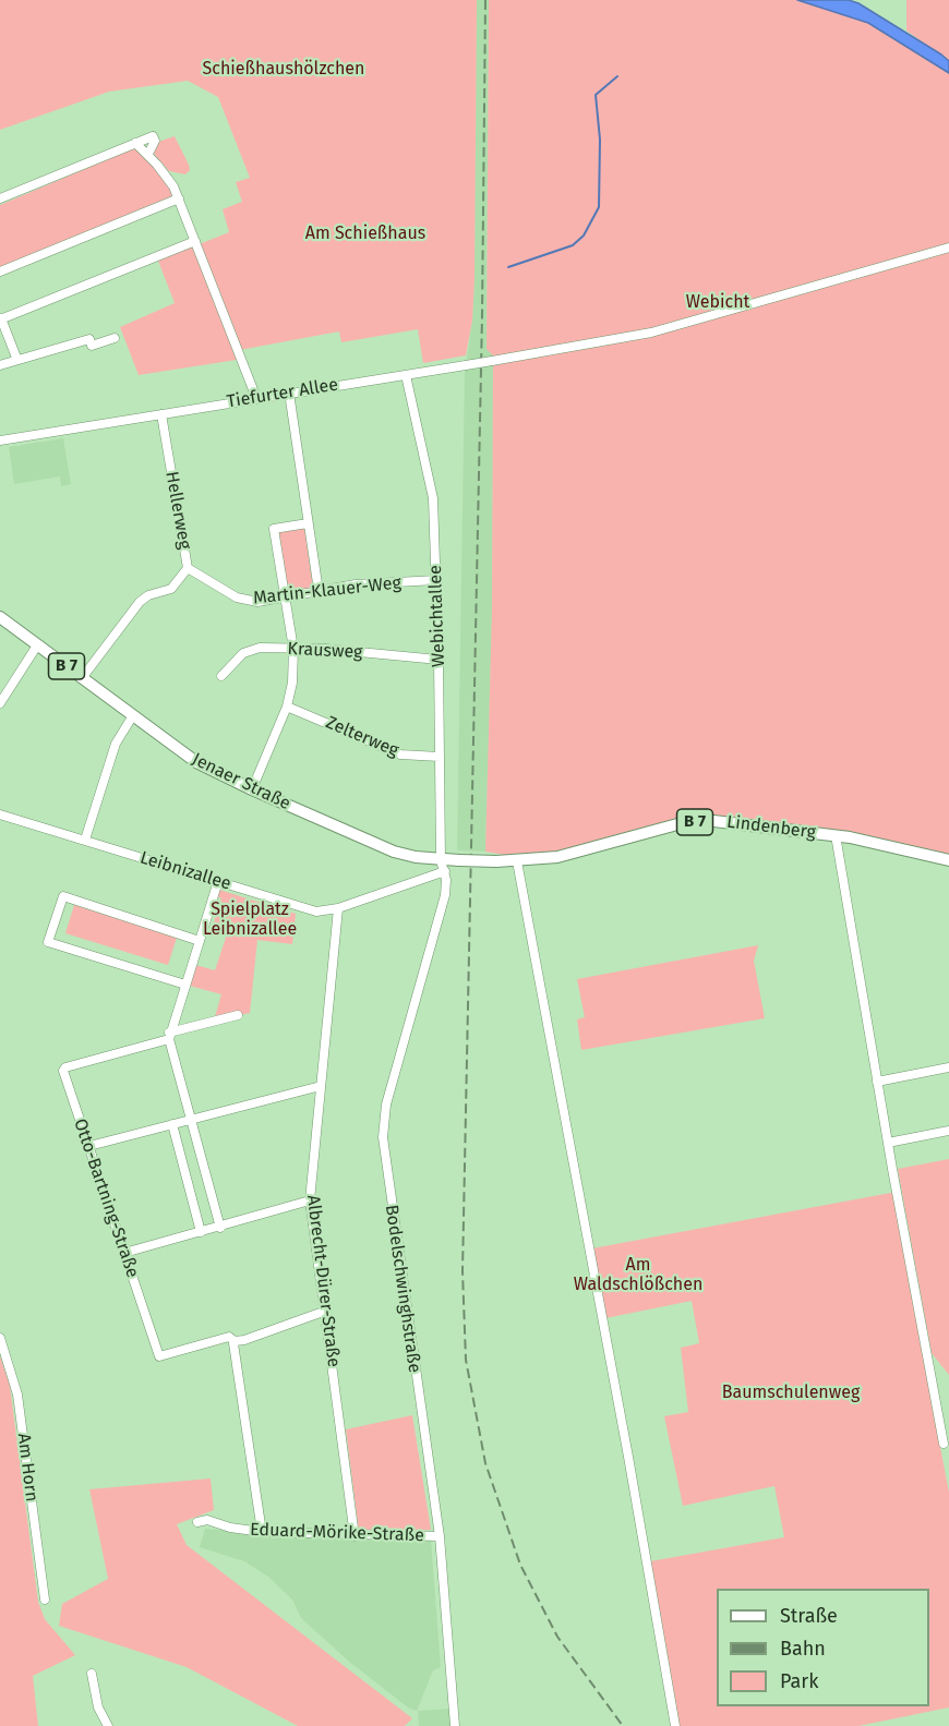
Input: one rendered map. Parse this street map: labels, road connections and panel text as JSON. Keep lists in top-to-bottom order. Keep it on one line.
{"streets":{"main road":["B 7","Jenaer Straße","Lindenberg"],"street":["Tiefurter Allee","Hellerweg","Martin-Klauer-Weg","Webichtallee","Krausweg","Zelterweg","Leibnizallee","Otto-Bartning-Straße","Albrecht-Dürer-Straße","Bodelschwinghstraße","Am Horn","Eduard-Mörike-Straße"]},"crossings":[["Tiefurter Allee","Hellerweg"],["Tiefurter Allee","Webichtallee"],["Hellerweg","Martin-Klauer-Weg"],["Hellerweg","Jenaer Straße"],["Martin-Klauer-Weg","Webichtallee"],["Webichtallee","Krausweg"],["Webichtallee","Zelterweg"],["Webichtallee","Jenaer Straße"],["Webichtallee","Leibnizallee"],["Webichtallee","Bodelschwinghstraße"],["Jenaer Straße","Lindenberg"],["Jenaer Straße","Leibnizallee"],["Jenaer Straße","Bodelschwinghstraße"],["Leibnizallee","Albrecht-Dürer-Straße"],["Leibnizallee","Bodelschwinghstraße"],["Albrecht-Dürer-Straße","Eduard-Mörike-Straße"],["Bodelschwinghstraße","Eduard-Mörike-Straße"]],"parks":["Schießhaushölzchen","Am Schießhaus","Webicht","Spielplatz Leibnizallee","Am Waldschlößchen","Baumschulenweg"],"legend":["Straße","Bahn","Park"]}
